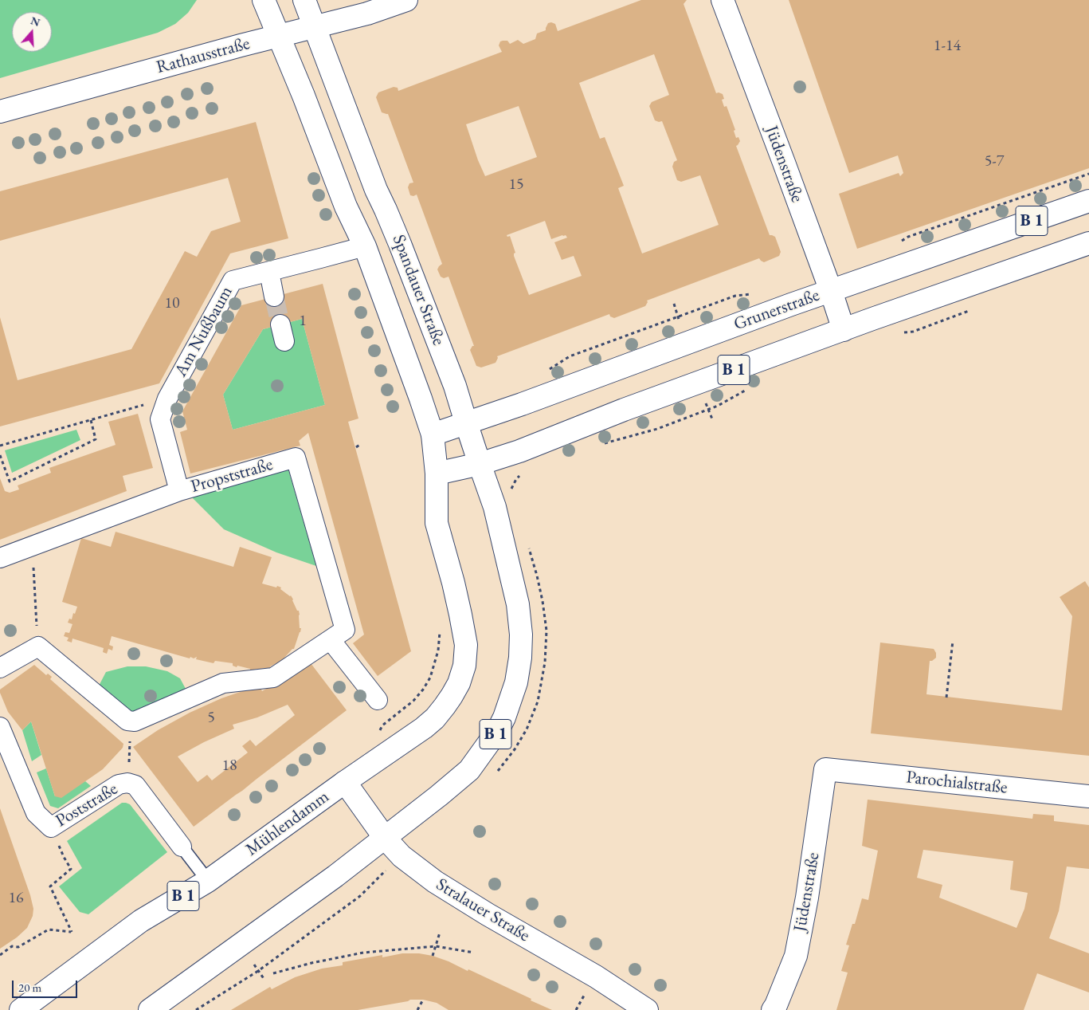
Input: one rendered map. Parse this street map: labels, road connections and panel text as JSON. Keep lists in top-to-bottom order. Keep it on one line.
{"streets":{"main road":["Rathausstraße","Jüdenstraße","B 1","Spandauer Straße","Grunerstraße","Parochialstraße","Mühlendamm","Stralauer Straße"],"street":["Am Nußbaum","Propststraße","Poststraße"]},"crossings":[["Rathausstraße","Spandauer Straße"],["Jüdenstraße","B 1"],["Jüdenstraße","Grunerstraße"],["Jüdenstraße","Parochialstraße"],["B 1","Spandauer Straße"],["B 1","Grunerstraße"],["B 1","Stralauer Straße"],["Spandauer Straße","Grunerstraße"],["Spandauer Straße","Am Nußbaum"],["Spandauer Straße","Mühlendamm"],["Spandauer Straße","Stralauer Straße"],["Am Nußbaum","Propststraße"],["Mühlendamm","Stralauer Straße"]],"house_numbers":["1-14","5-7","15","10","1","5","18","16"],"scale_bar":"20 m","north":"top"}
